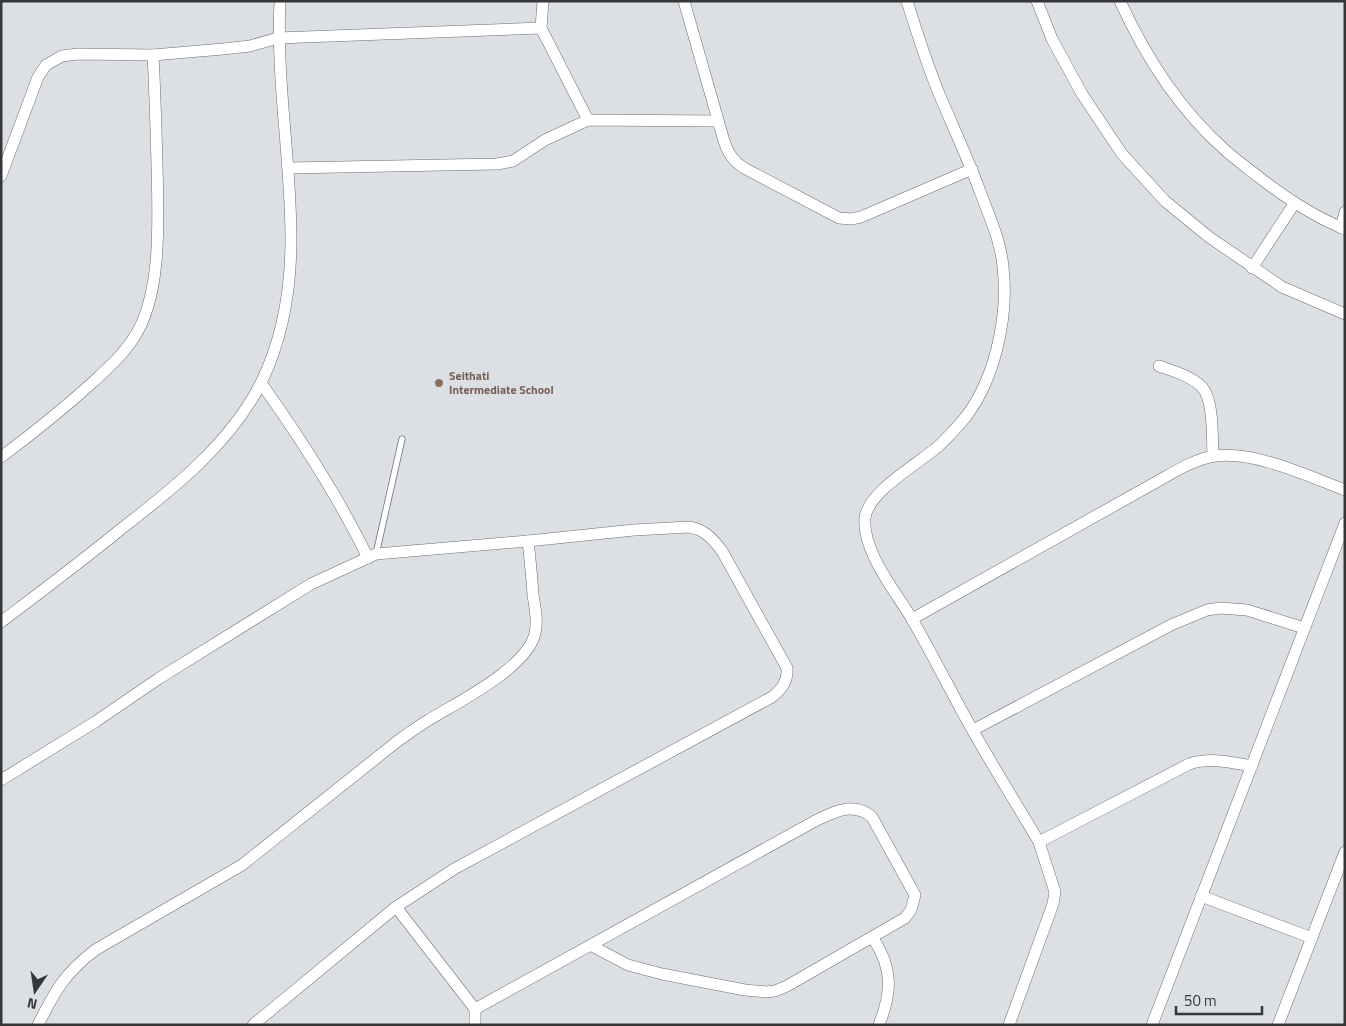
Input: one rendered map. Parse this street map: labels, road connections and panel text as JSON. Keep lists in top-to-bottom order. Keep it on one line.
{"places":["Seithati Intermediate School"],"scale_bar":"50 m","north":"bottom"}
